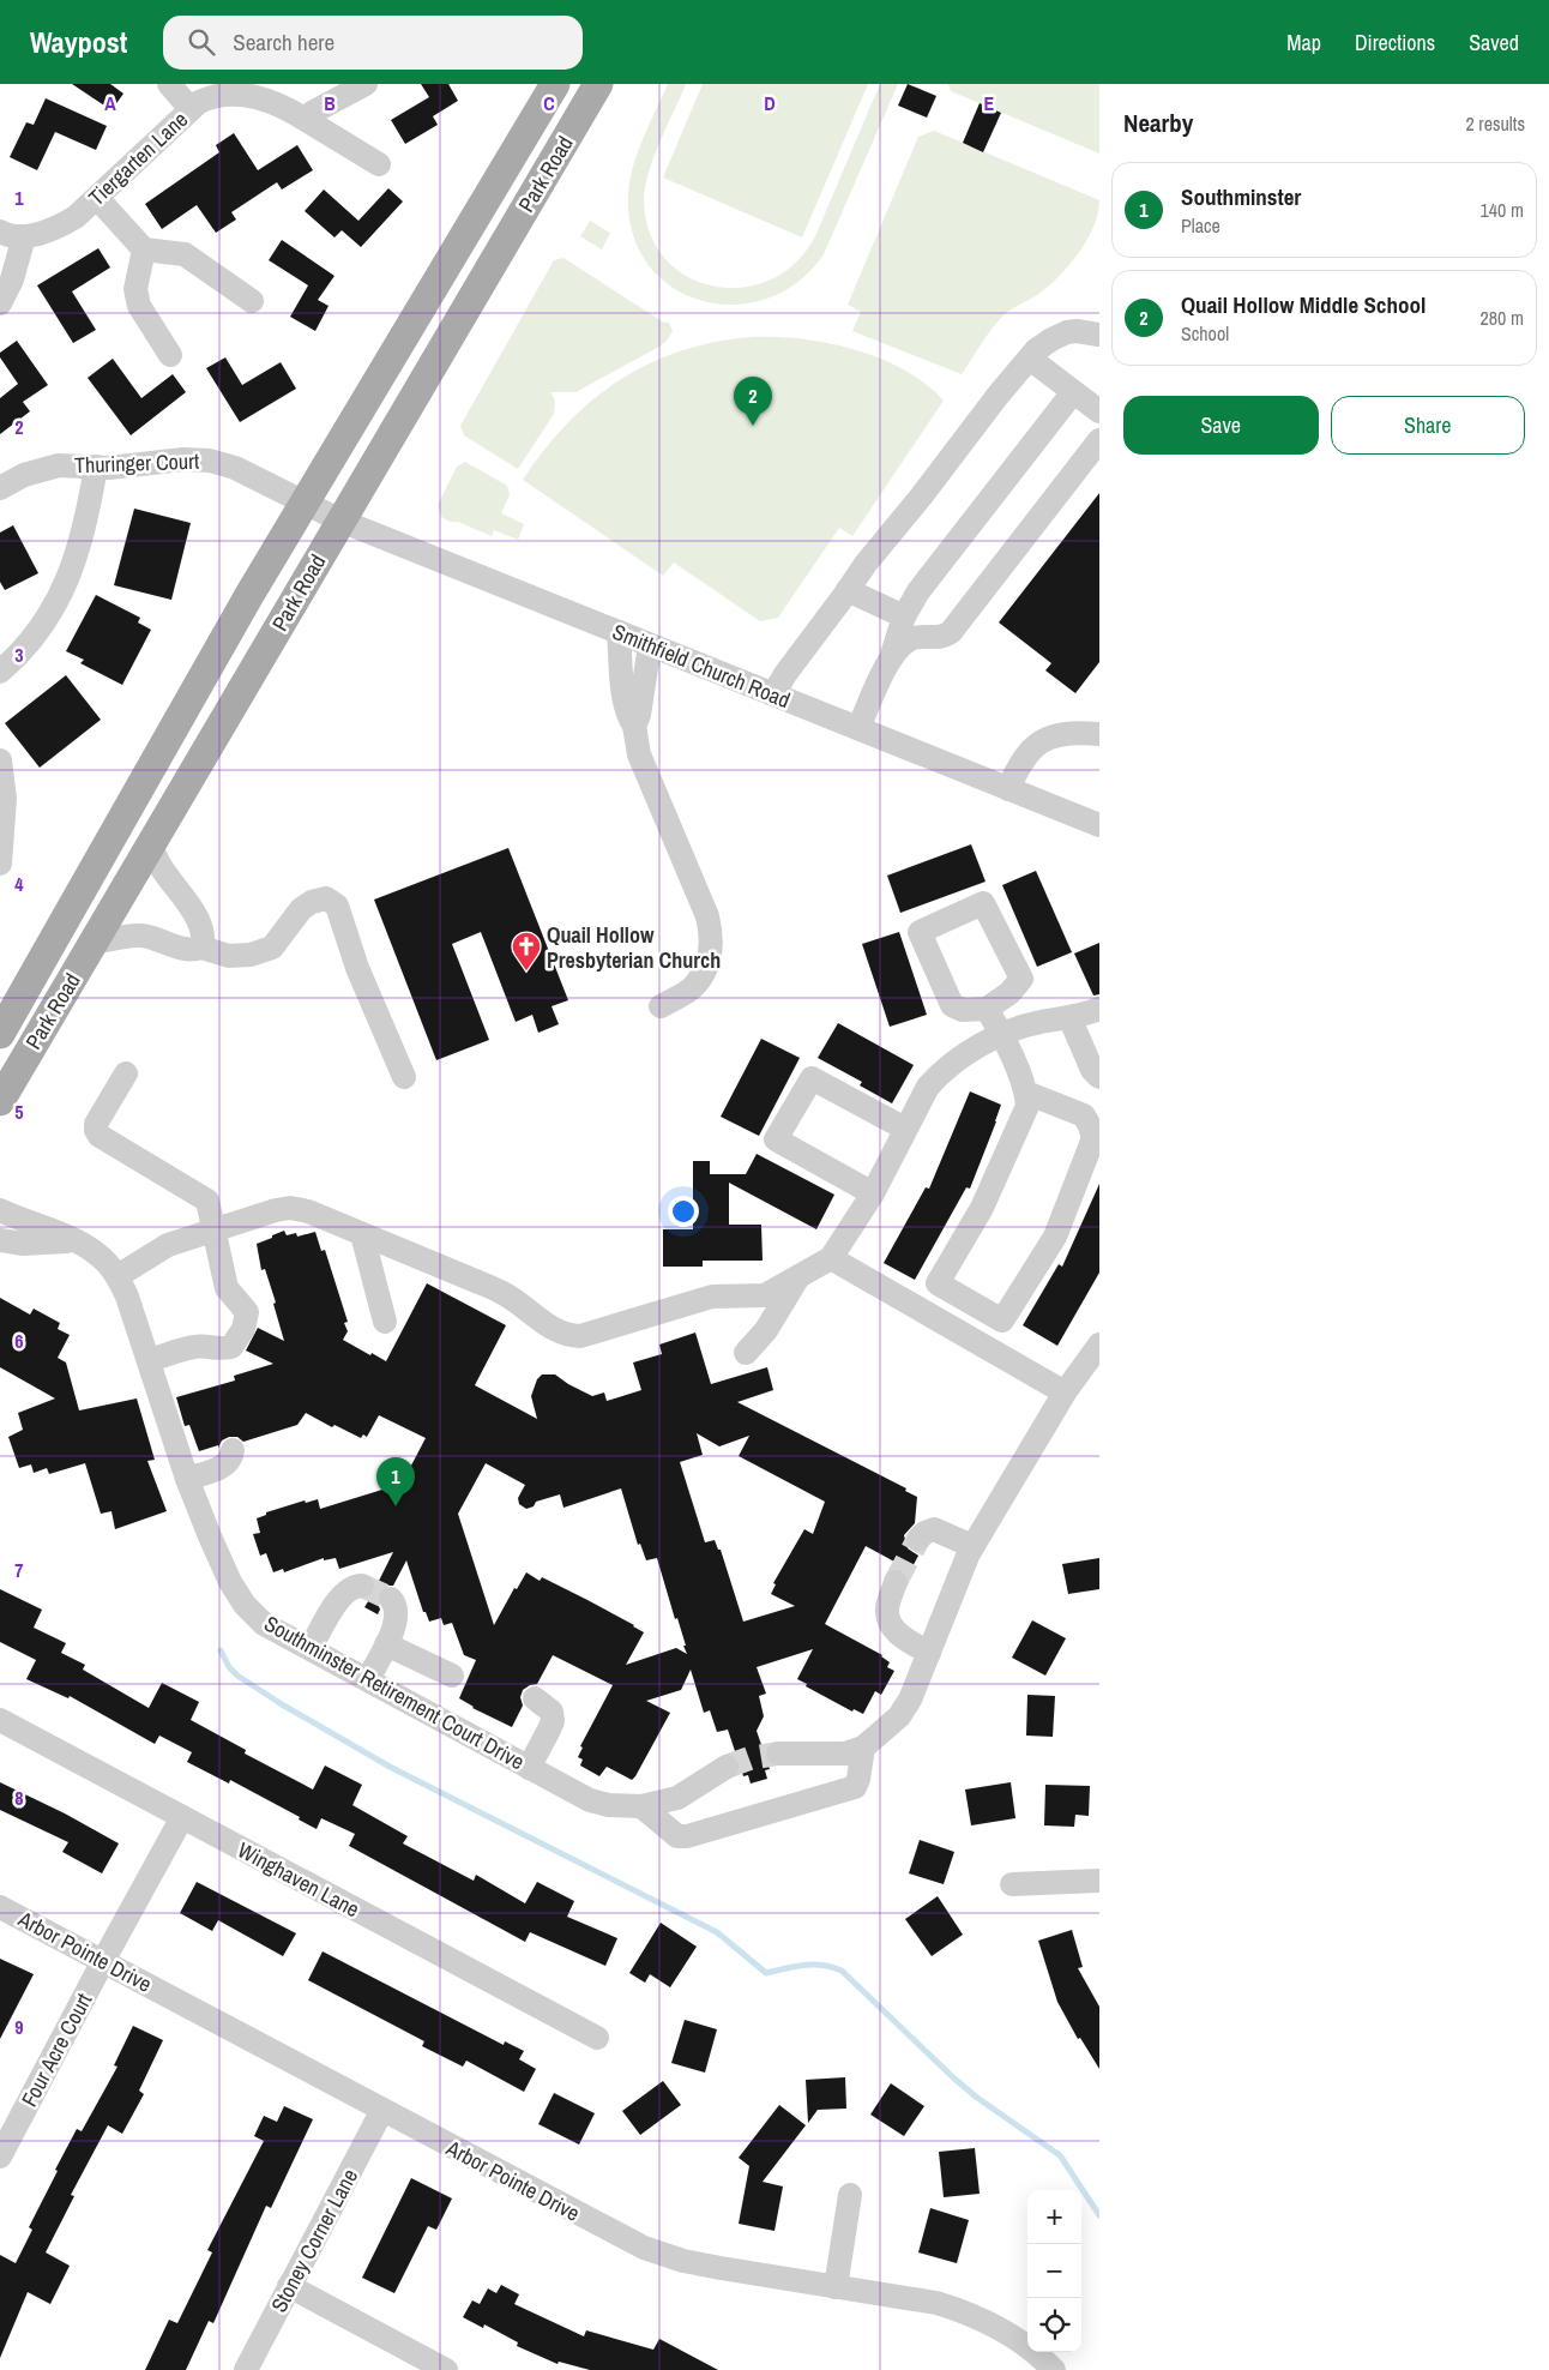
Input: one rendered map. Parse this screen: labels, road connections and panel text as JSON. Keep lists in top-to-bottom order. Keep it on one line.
{"streets":{"main road":["Park Road"],"street":["Tiergarten Lane","Thuringer Court","Smithfield Church Road","Southminster Retirement Court Drive","Winghaven Lane","Arbor Pointe Drive","Four Acre Court","Stoney Corner Lane"]},"crossings":[["Park Road","Thuringer Court"],["Park Road","Smithfield Church Road"],["Thuringer Court","Smithfield Church Road"],["Winghaven Lane","Four Acre Court"],["Arbor Pointe Drive","Four Acre Court"],["Arbor Pointe Drive","Stoney Corner Lane"]],"places":{"church":["Quail Hollow Presbyterian Church"]},"page":{"header":"Waypost","search":"Search here","nav":["Map","Directions","Saved"],"heading":["Nearby","2 results"],"list":[{"mark":"1","name":"Southminster","note":"Place","value":"140 m"},{"mark":"2","name":"Quail Hollow Middle School","note":"School","value":"280 m"}],"pins":["2","1"],"buttons":["Save","Share"],"map_buttons":["+","−"]},"grid":{"columns":["A","B","C","D","E"],"rows":["1","2","3","4","5","6","7","8","9"]}}
